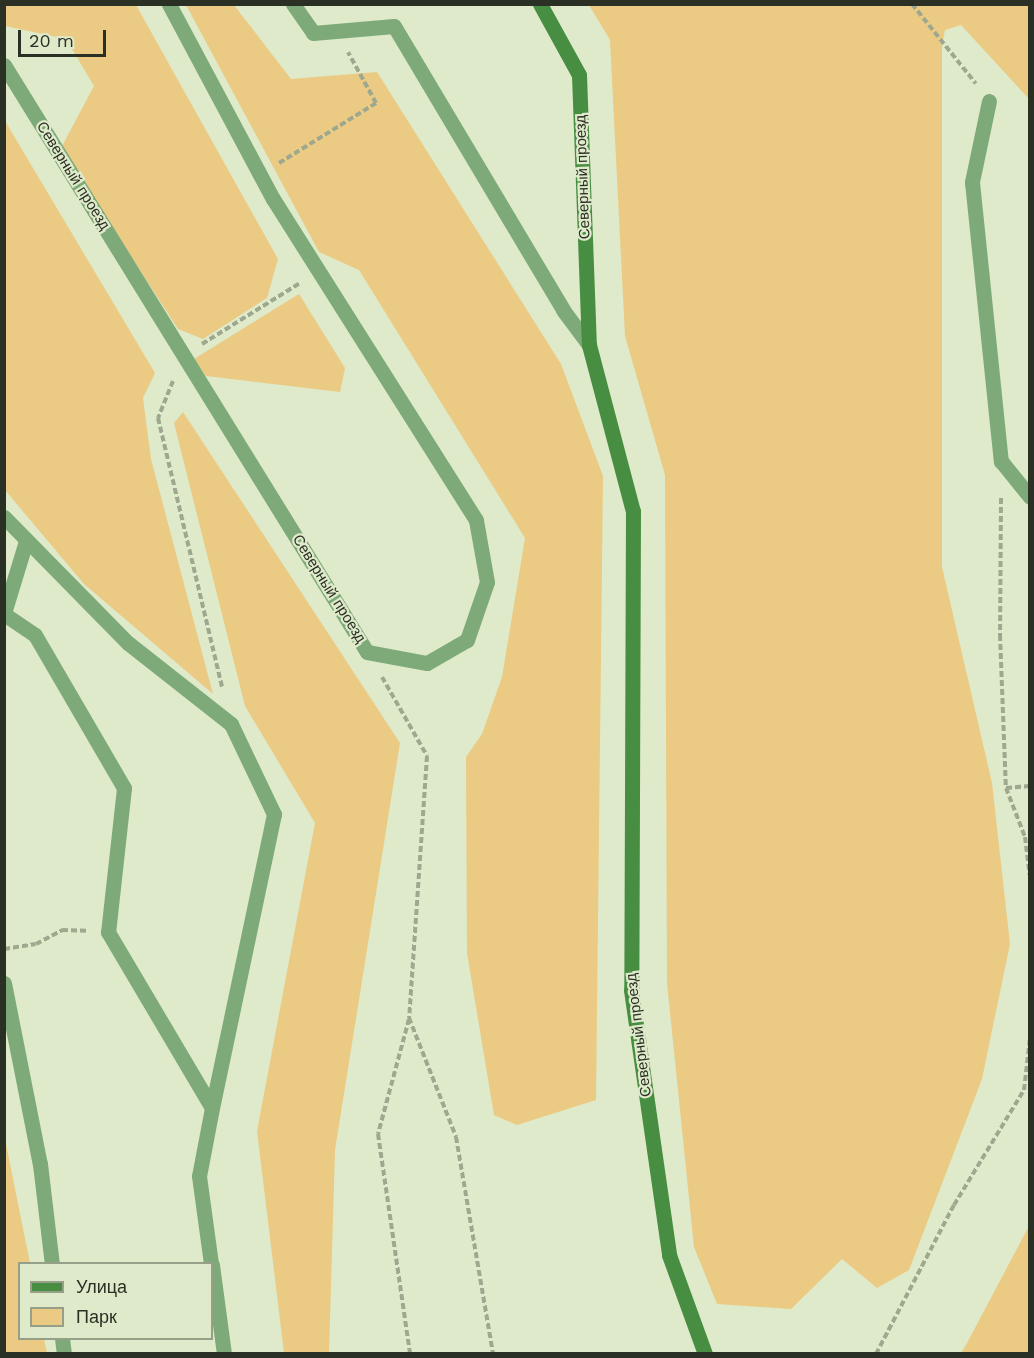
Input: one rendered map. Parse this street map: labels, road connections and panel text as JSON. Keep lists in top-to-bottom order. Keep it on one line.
{"streets":{"street":["Северный проезд"]},"legend":["Улица","Парк"],"scale_bar":"20 m"}
